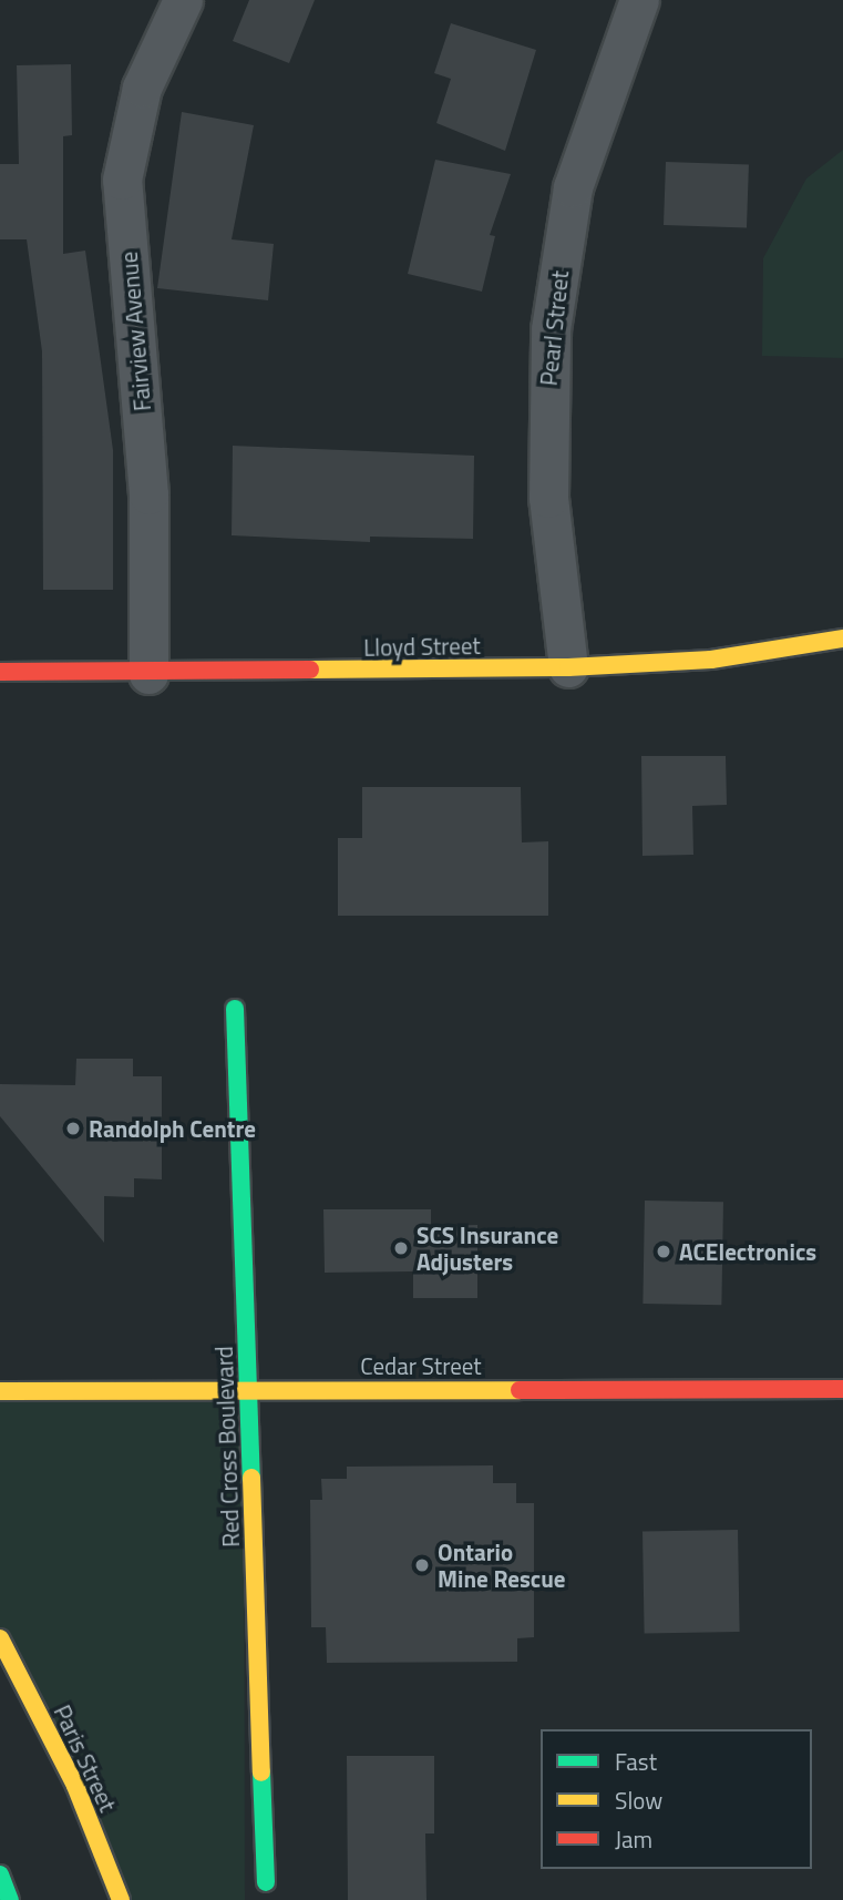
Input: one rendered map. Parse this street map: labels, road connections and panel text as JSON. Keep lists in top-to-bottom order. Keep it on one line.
{"streets":{"street":["Pearl Street","Fairview Avenue","Lloyd Street","Cedar Street","Red Cross Boulevard","Paris Street"]},"crossings":[["Pearl Street","Lloyd Street"],["Fairview Avenue","Lloyd Street"],["Cedar Street","Red Cross Boulevard"]],"places":["Randolph Centre","SCS Insurance Adjusters","ACElectronics","Ontario Mine Rescue"],"legend":["Fast","Slow","Jam"]}
